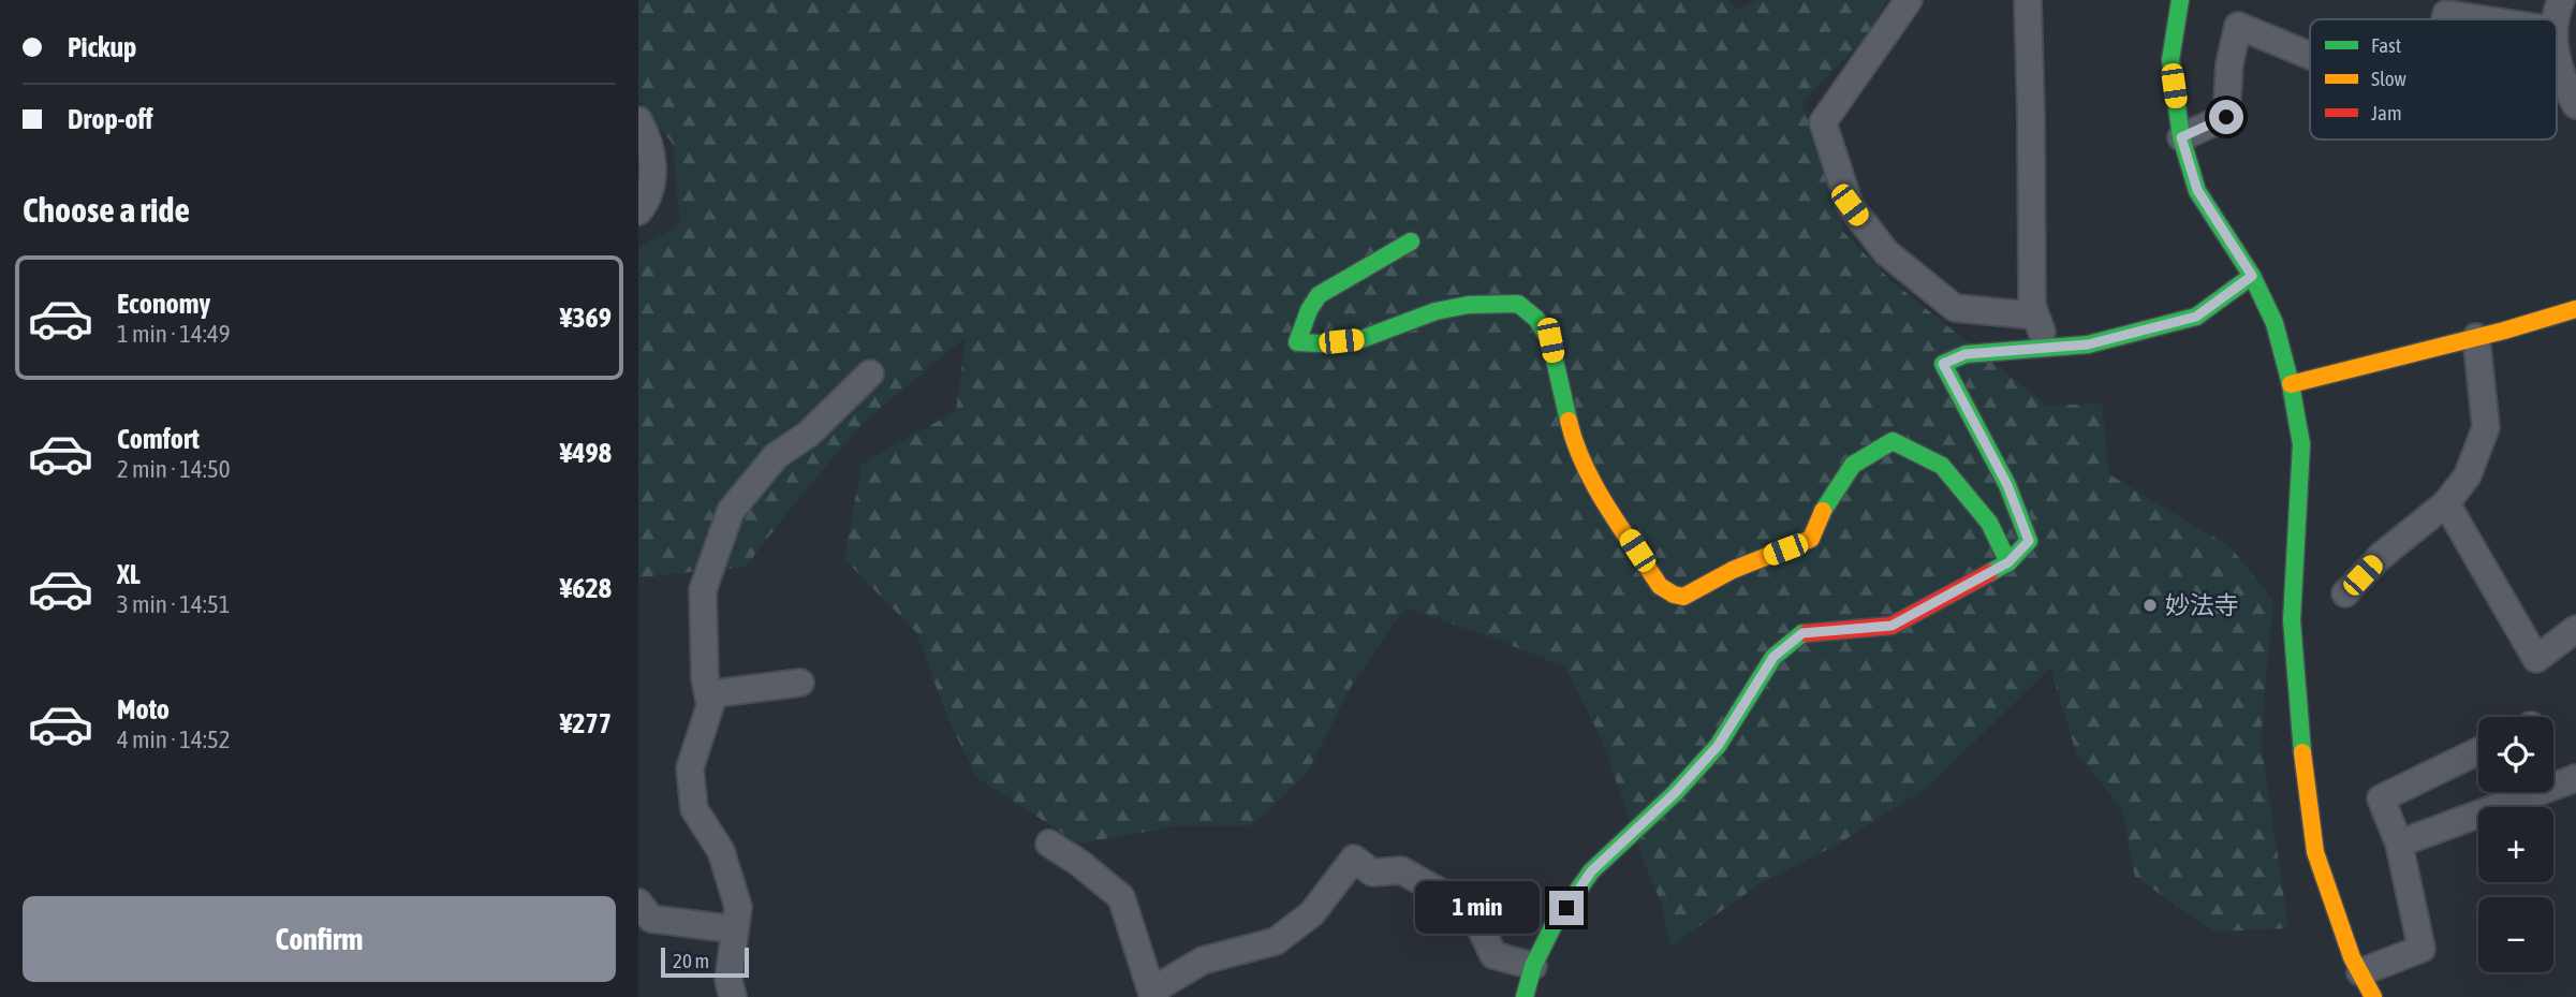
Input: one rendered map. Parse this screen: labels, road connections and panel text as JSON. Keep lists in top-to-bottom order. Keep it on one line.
{"places":["妙法寺"],"legend":["Fast","Slow","Jam"],"scale_bar":"20 m","page":{"banner":["Pickup","Drop-off"],"heading":"Choose a ride","list":[{"name":"Economy","note":"1 min · 14:49","value":"¥369"},{"name":"Comfort","note":"2 min · 14:50","value":"¥498"},{"name":"XL","note":"3 min · 14:51","value":"¥628"},{"name":"Moto","note":"4 min · 14:52","value":"¥277"}],"map_buttons":["+","−"],"buttons":"Confirm","bubble":"1 min","scale":"20 m"}}
